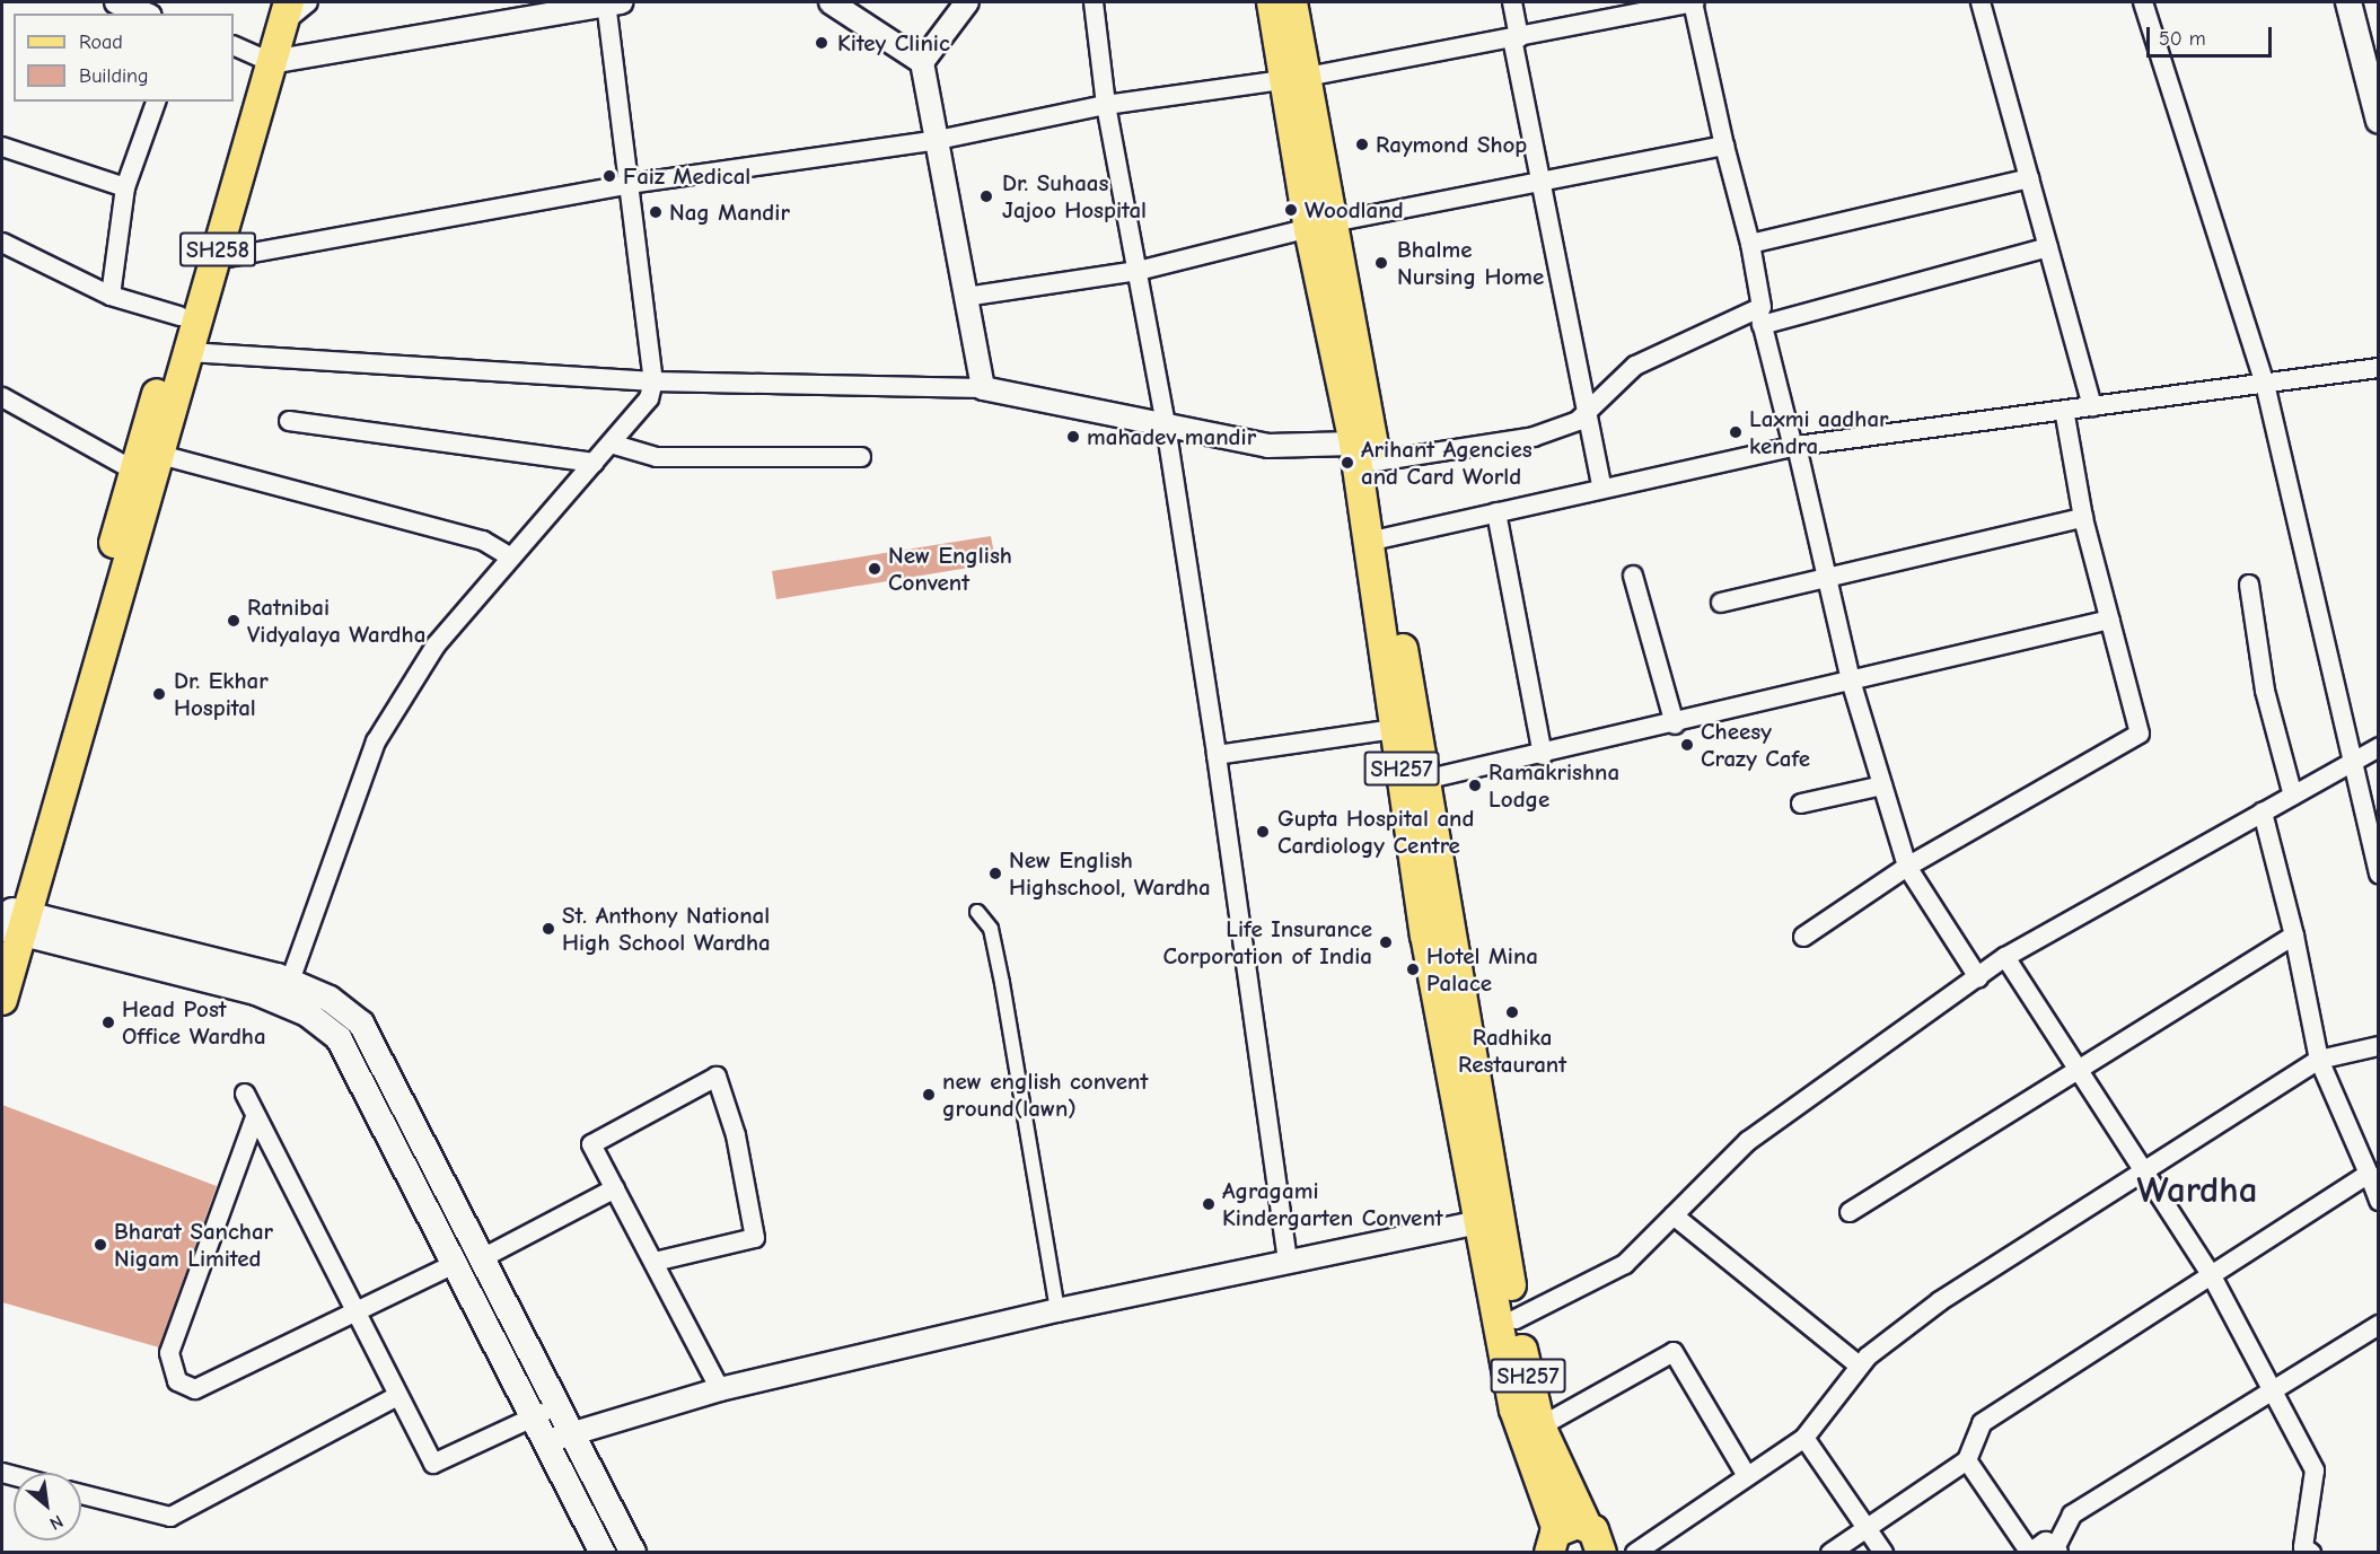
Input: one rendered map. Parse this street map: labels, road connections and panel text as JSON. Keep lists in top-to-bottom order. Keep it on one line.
{"streets":{"main road":["SH258","SH257"]},"districts":["Wardha"],"places":["Kitey Clinic","Raymond Shop","Faiz Medical","Dr. Suhaas Jajoo Hospital","Woodland","Nag Mandir","Bhalme Nursing Home","Laxmi aadhar kendra","mahadev mandir","Arihant Agencies and Card World","New English Convent","Ratnibai Vidyalaya Wardha","Dr. Ekhar Hospital","Cheesy Crazy Cafe","Ramakrishna Lodge","Gupta Hospital and Cardiology Centre","New English Highschool, Wardha","St. Anthony National High School Wardha","Life Insurance Corporation of India","Hotel Mina Palace","Radhika Restaurant","Head Post Office Wardha","new english convent ground(lawn)","Agragami Kindergarten Convent","Bharat Sanchar Nigam Limited"],"legend":["Road","Building"],"scale_bar":"50 m","north":"bottom right"}
